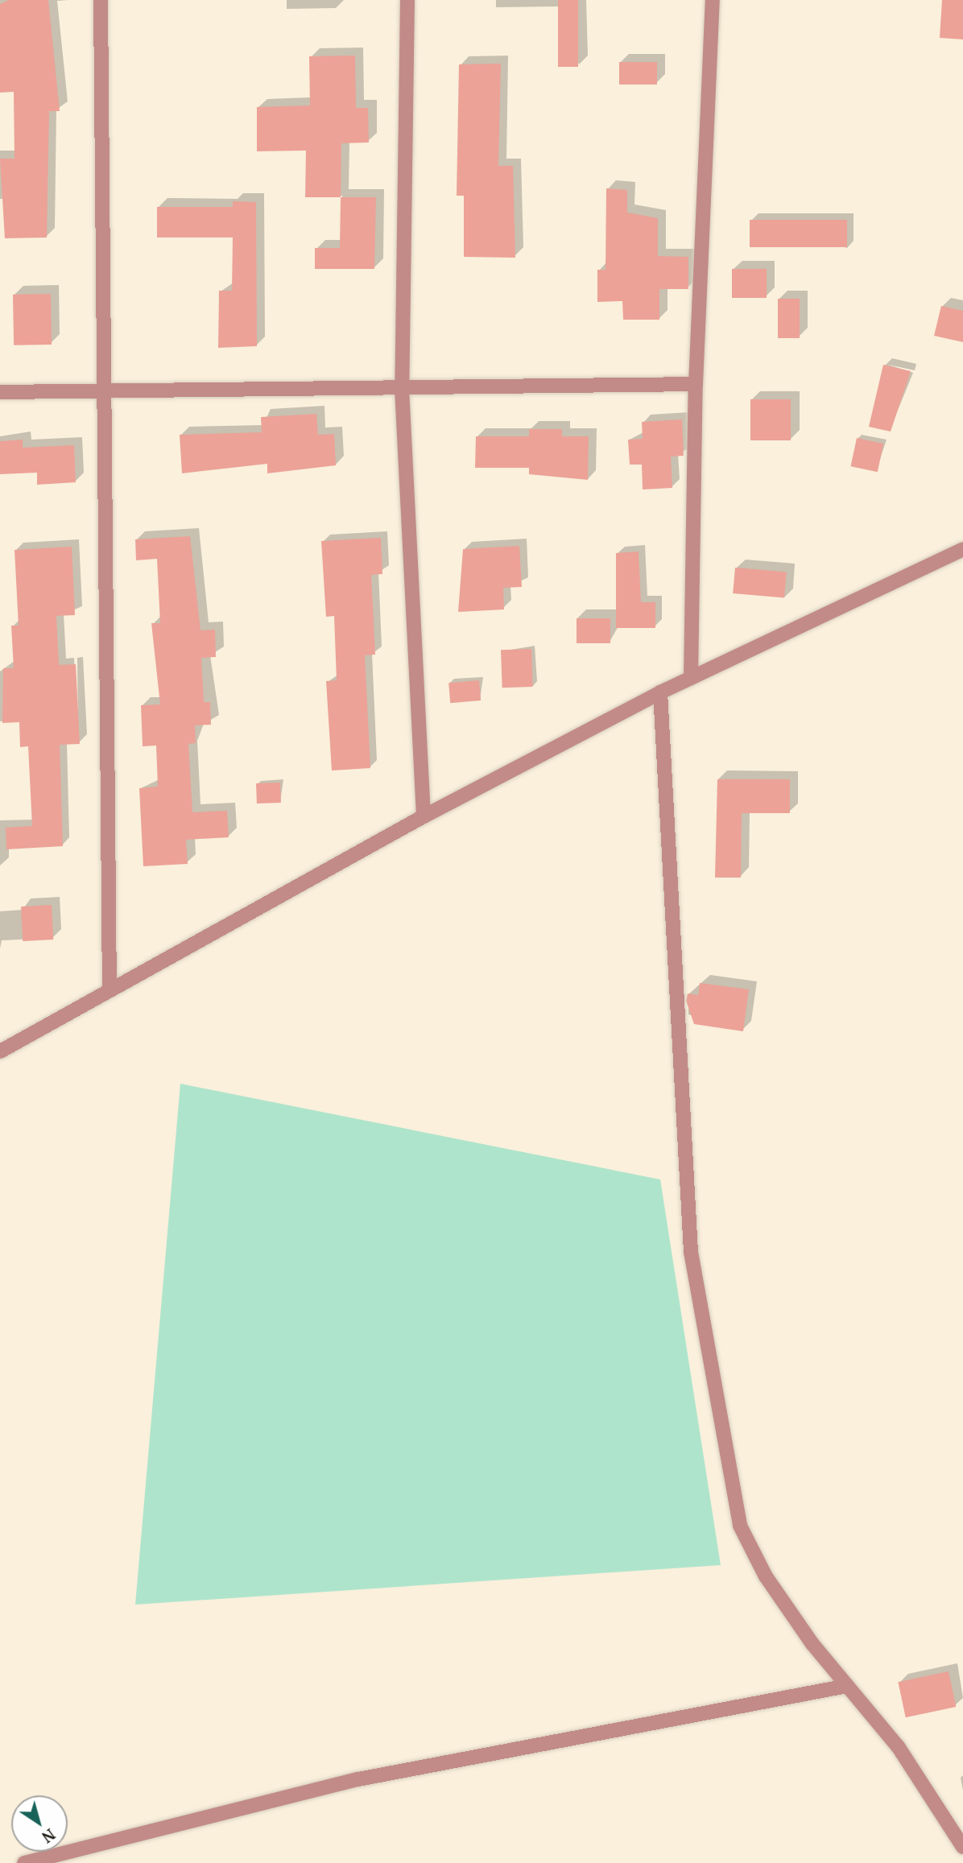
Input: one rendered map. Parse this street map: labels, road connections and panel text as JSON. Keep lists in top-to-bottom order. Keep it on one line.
{"north":"bottom right"}
